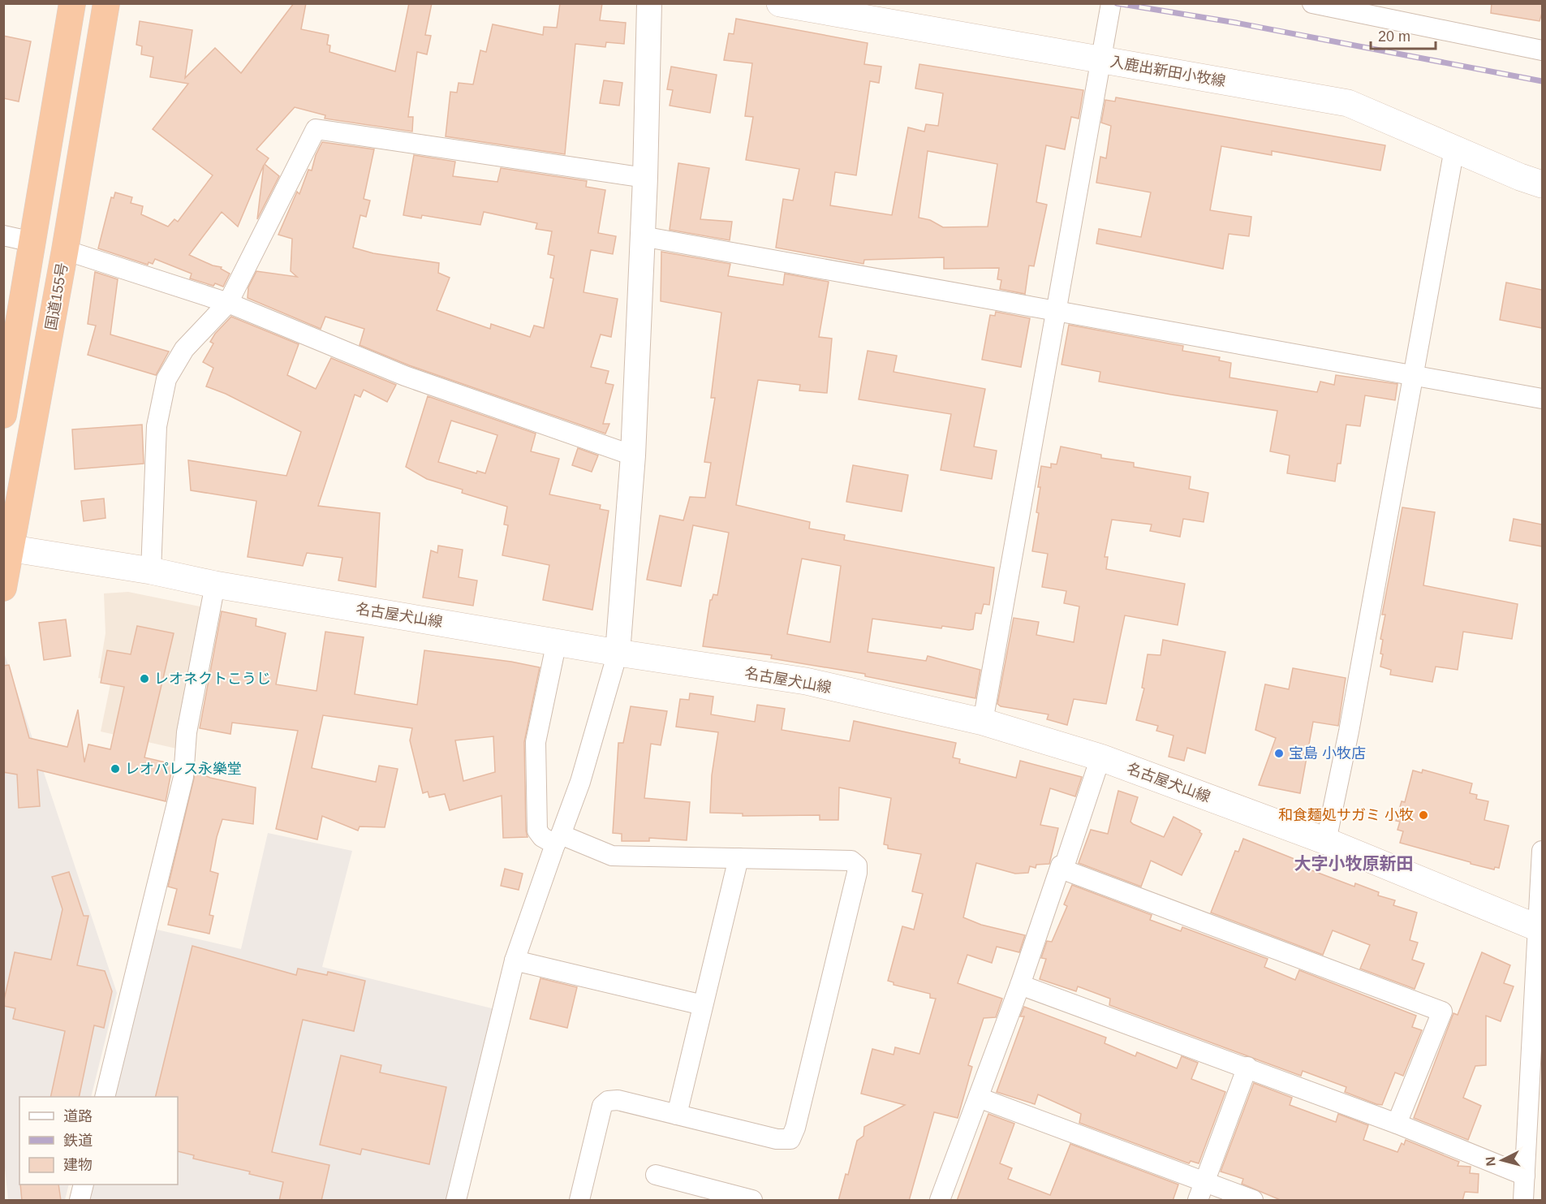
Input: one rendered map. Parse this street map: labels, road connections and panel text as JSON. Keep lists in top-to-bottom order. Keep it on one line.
{"streets":{"highway":["国道155号"],"main road":["入鹿出新田小牧線","名古屋犬山線"]},"crossings":[["国道155号","名古屋犬山線"]],"districts":["大字小牧原新田"],"places":["レオネクトこうじ","宝島 小牧店","レオパレス永樂堂","和食麺処サガミ 小牧"],"legend":["道路","鉄道","建物"],"scale_bar":"20 m","north":"left"}
